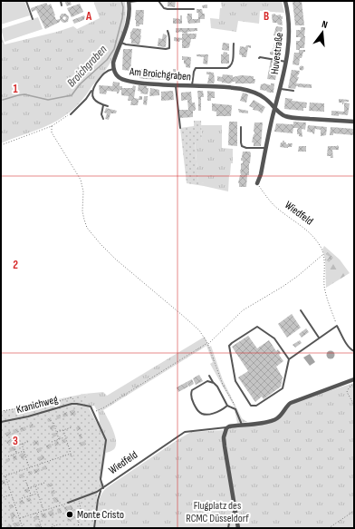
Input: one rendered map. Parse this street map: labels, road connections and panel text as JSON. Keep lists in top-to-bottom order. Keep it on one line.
{"streets":{"street":["Huvestraße","Am Broichgraben","Wiedfeld"],"lane":["Kranichweg"]},"crossings":[["Huvestraße","Am Broichgraben"]],"water":["Broichgraben"],"parks":["Flugplatz des RCMC Düsseldorf"],"places":["Monte Cristo"],"north":"top","grid":{"columns":["A","B"],"rows":["1","2","3"]}}
